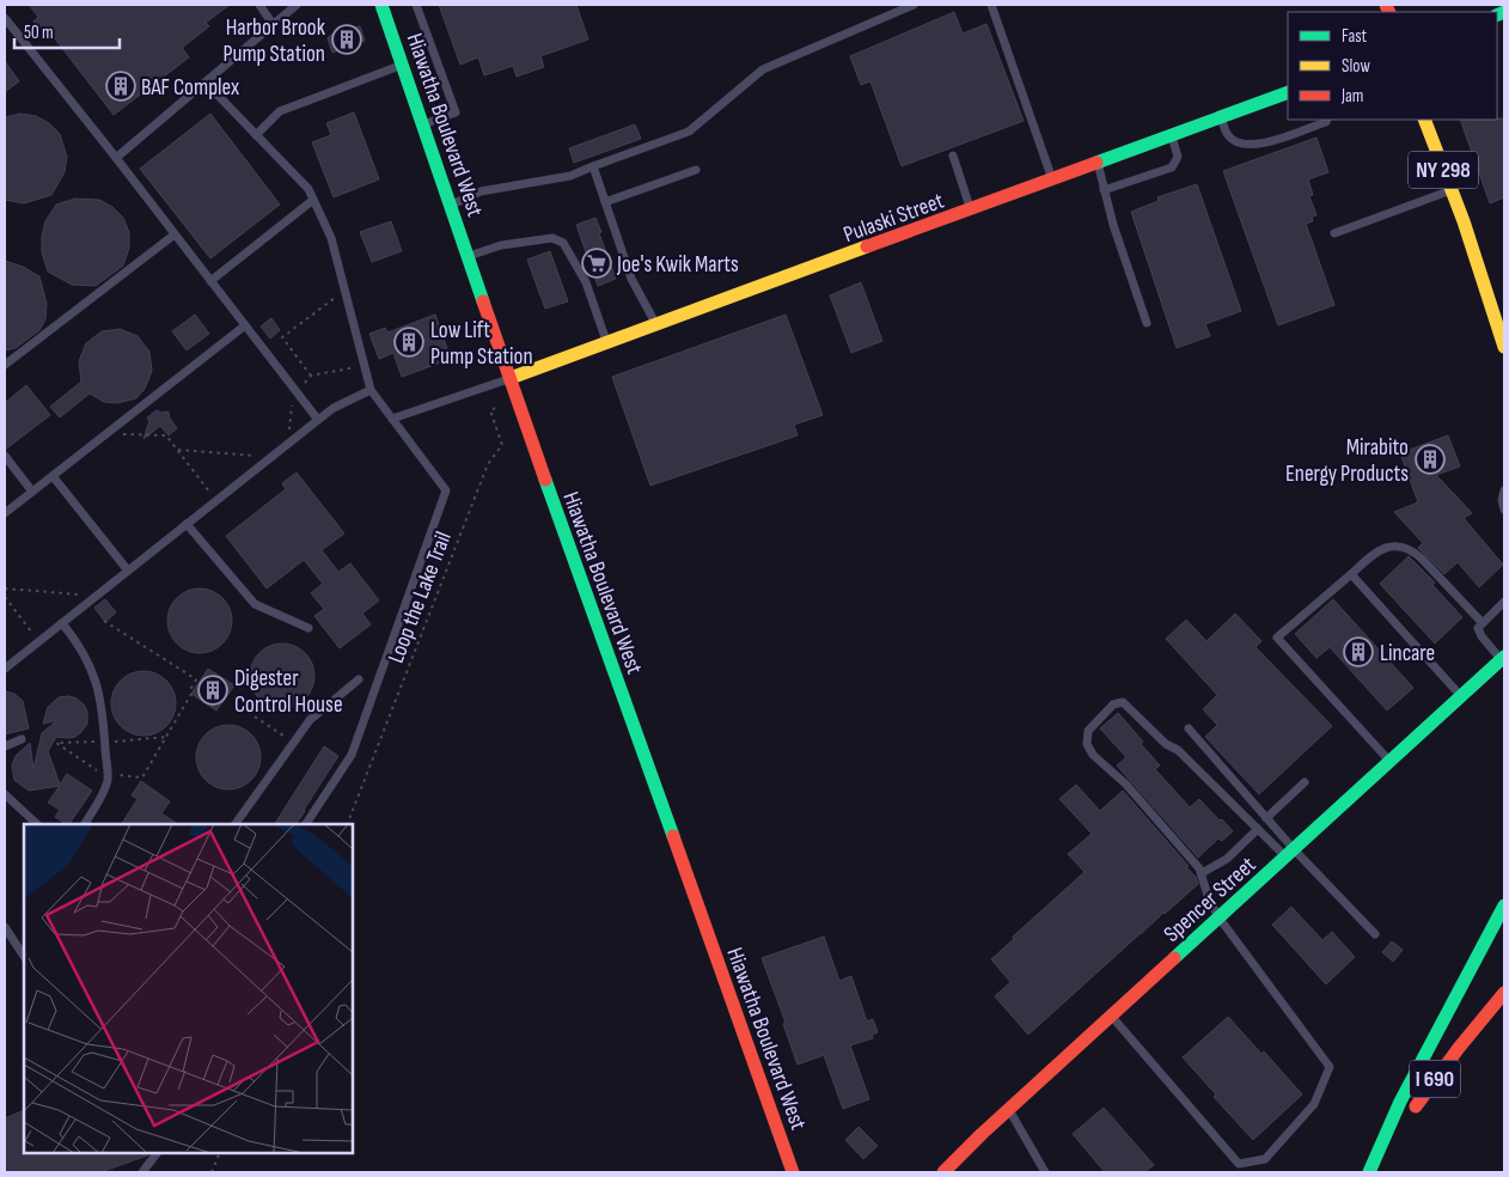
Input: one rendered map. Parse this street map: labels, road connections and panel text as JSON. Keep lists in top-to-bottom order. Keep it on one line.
{"streets":{"main road":["Hiawatha Boulevard West","NY 298","Pulaski Street","Spencer Street","I 690"],"path":["Loop the Lake Trail"]},"crossings":[["Hiawatha Boulevard West","Pulaski Street"],["Hiawatha Boulevard West","Loop the Lake Trail"]],"places":{"building":["Harbor Brook Pump Station","BAF Complex","Low Lift Pump Station","Mirabito Energy Products","Lincare","Digester Control House"],"supermarket":["Joe's Kwik Marts"]},"legend":["Fast","Slow","Jam"],"scale_bar":"50 m"}
